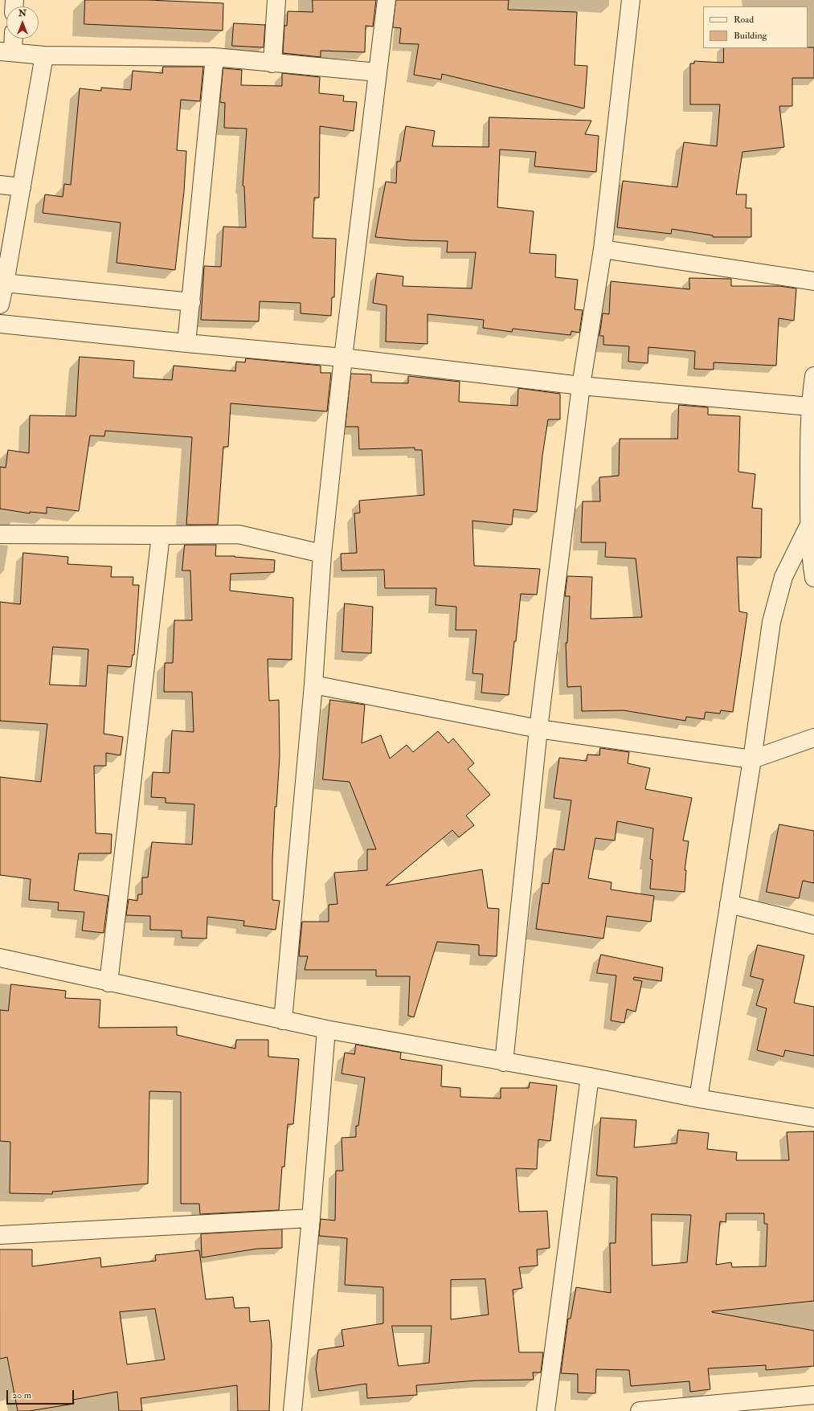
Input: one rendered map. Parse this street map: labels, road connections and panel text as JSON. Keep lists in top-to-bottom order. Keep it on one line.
{"legend":["Road","Building"],"scale_bar":"20 m","north":"top"}
